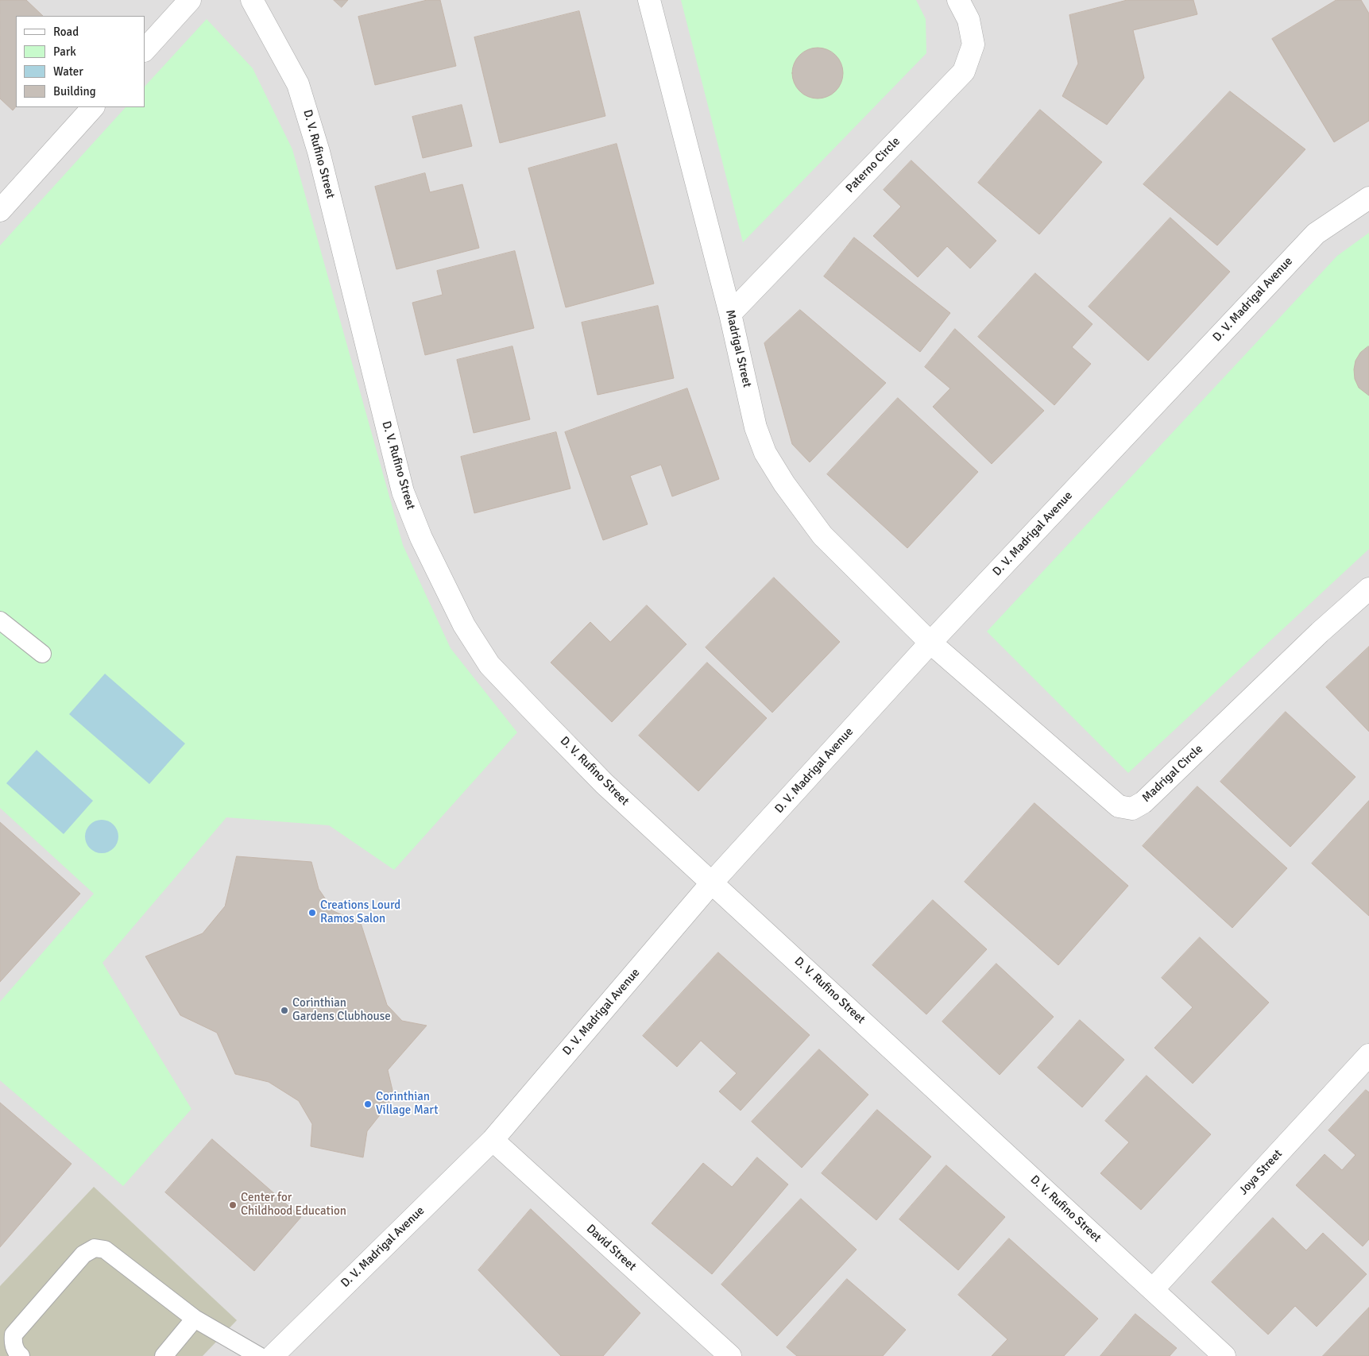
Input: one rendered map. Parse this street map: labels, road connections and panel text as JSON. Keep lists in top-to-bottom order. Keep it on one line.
{"streets":{"street":["D. V. Rufino Street","Paterno Circle","D. V. Madrigal Avenue","Madrigal Street","Madrigal Circle","Joya Street","David Street"]},"crossings":[["D. V. Rufino Street","D. V. Madrigal Avenue"],["D. V. Rufino Street","Joya Street"],["Paterno Circle","Madrigal Street"],["D. V. Madrigal Avenue","Madrigal Street"],["D. V. Madrigal Avenue","Madrigal Circle"],["D. V. Madrigal Avenue","David Street"],["Madrigal Street","Madrigal Circle"]],"places":["Creations Lourd Ramos Salon","Corinthian Gardens Clubhouse","Corinthian Village Mart","Center for Childhood Education"],"legend":["Road","Park","Water","Building"]}
